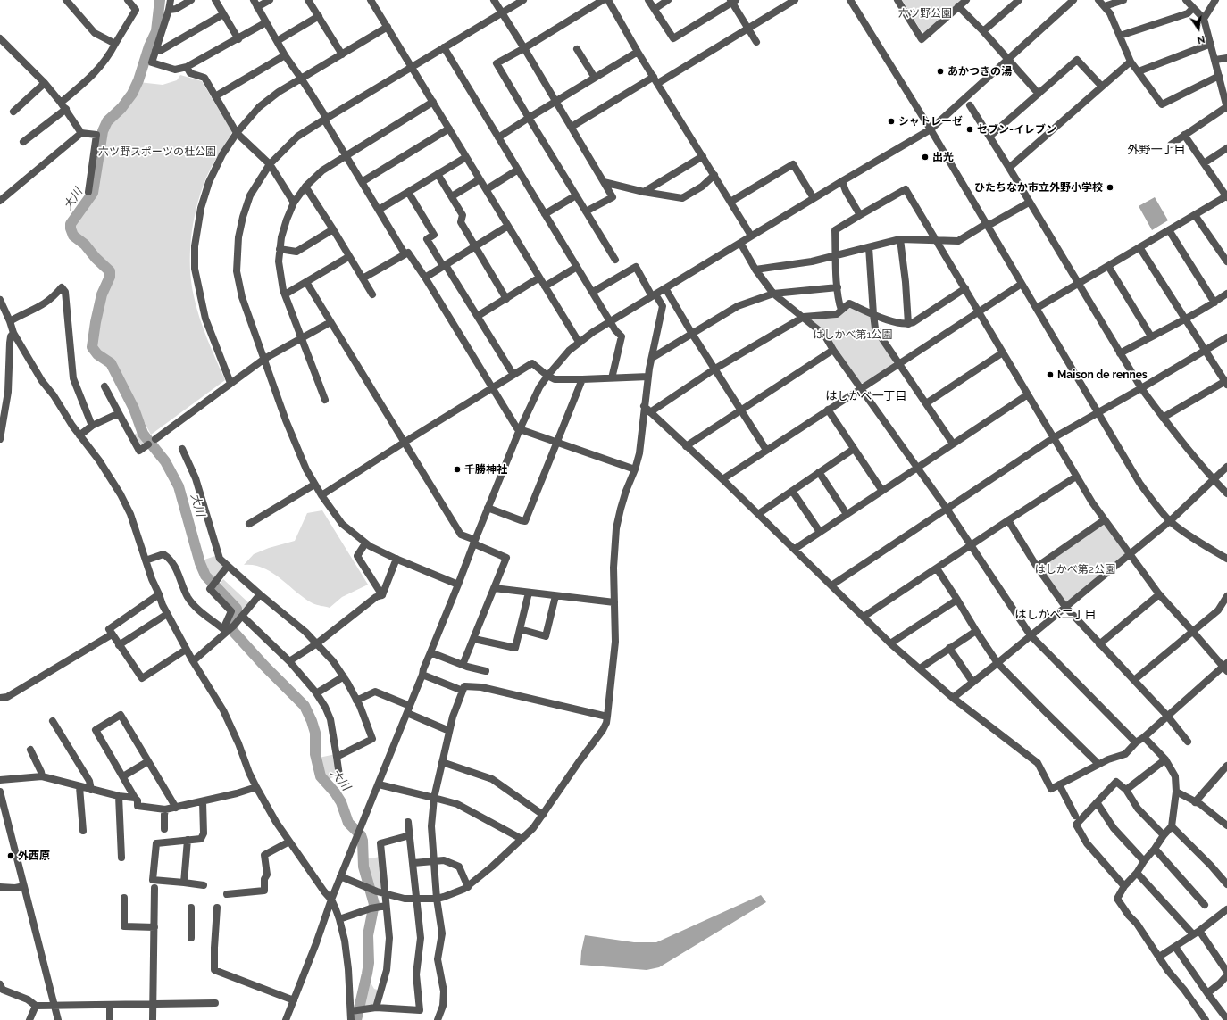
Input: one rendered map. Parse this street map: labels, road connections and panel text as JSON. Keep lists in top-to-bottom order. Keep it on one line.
{"districts":["外野一丁目","はしかべ一丁目","はしかべ二丁目"],"water":["大川"],"parks":["六ツ野公園","六ツ野スポーツの杜公園","はしかべ第1公園","はしかべ第2公園"],"places":["あかつきの湯","シャトレーゼ","セブン-イレブン","出光","ひたちなか市立外野小学校","Maison de rennes","千勝神社","外西原"],"north":"bottom"}
